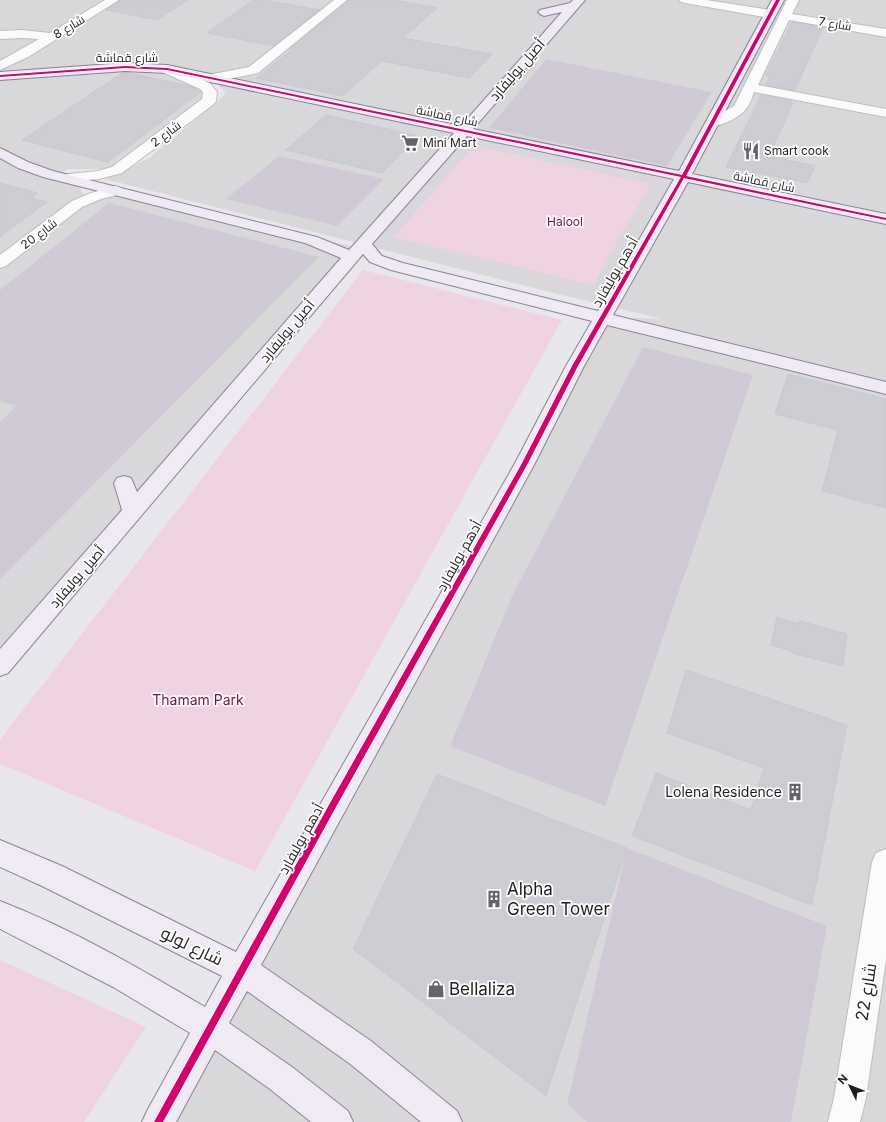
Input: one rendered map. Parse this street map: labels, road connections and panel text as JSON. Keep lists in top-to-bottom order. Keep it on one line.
{"streets":{"street":["شارع 7","شارع 8","شارع قماشة","أصيل بوليفارد","شارع 2","شارع 20","أدهم بوليفارد","شارع لولو","شارع 22"]},"crossings":[["شارع 7","أدهم بوليفارد"],["شارع قماشة","أصيل بوليفارد"],["شارع قماشة","شارع 2"],["شارع قماشة","أدهم بوليفارد"],["أدهم بوليفارد","شارع لولو"]],"parks":["Halool","Thamam Park"],"places":{"supermarket":["Mini Mart"],"restaurant":["Smart cook"],"building":["Lolena Residence","Alpha Green Tower"],"shop":["Bellaliza"]},"north":"top left"}
